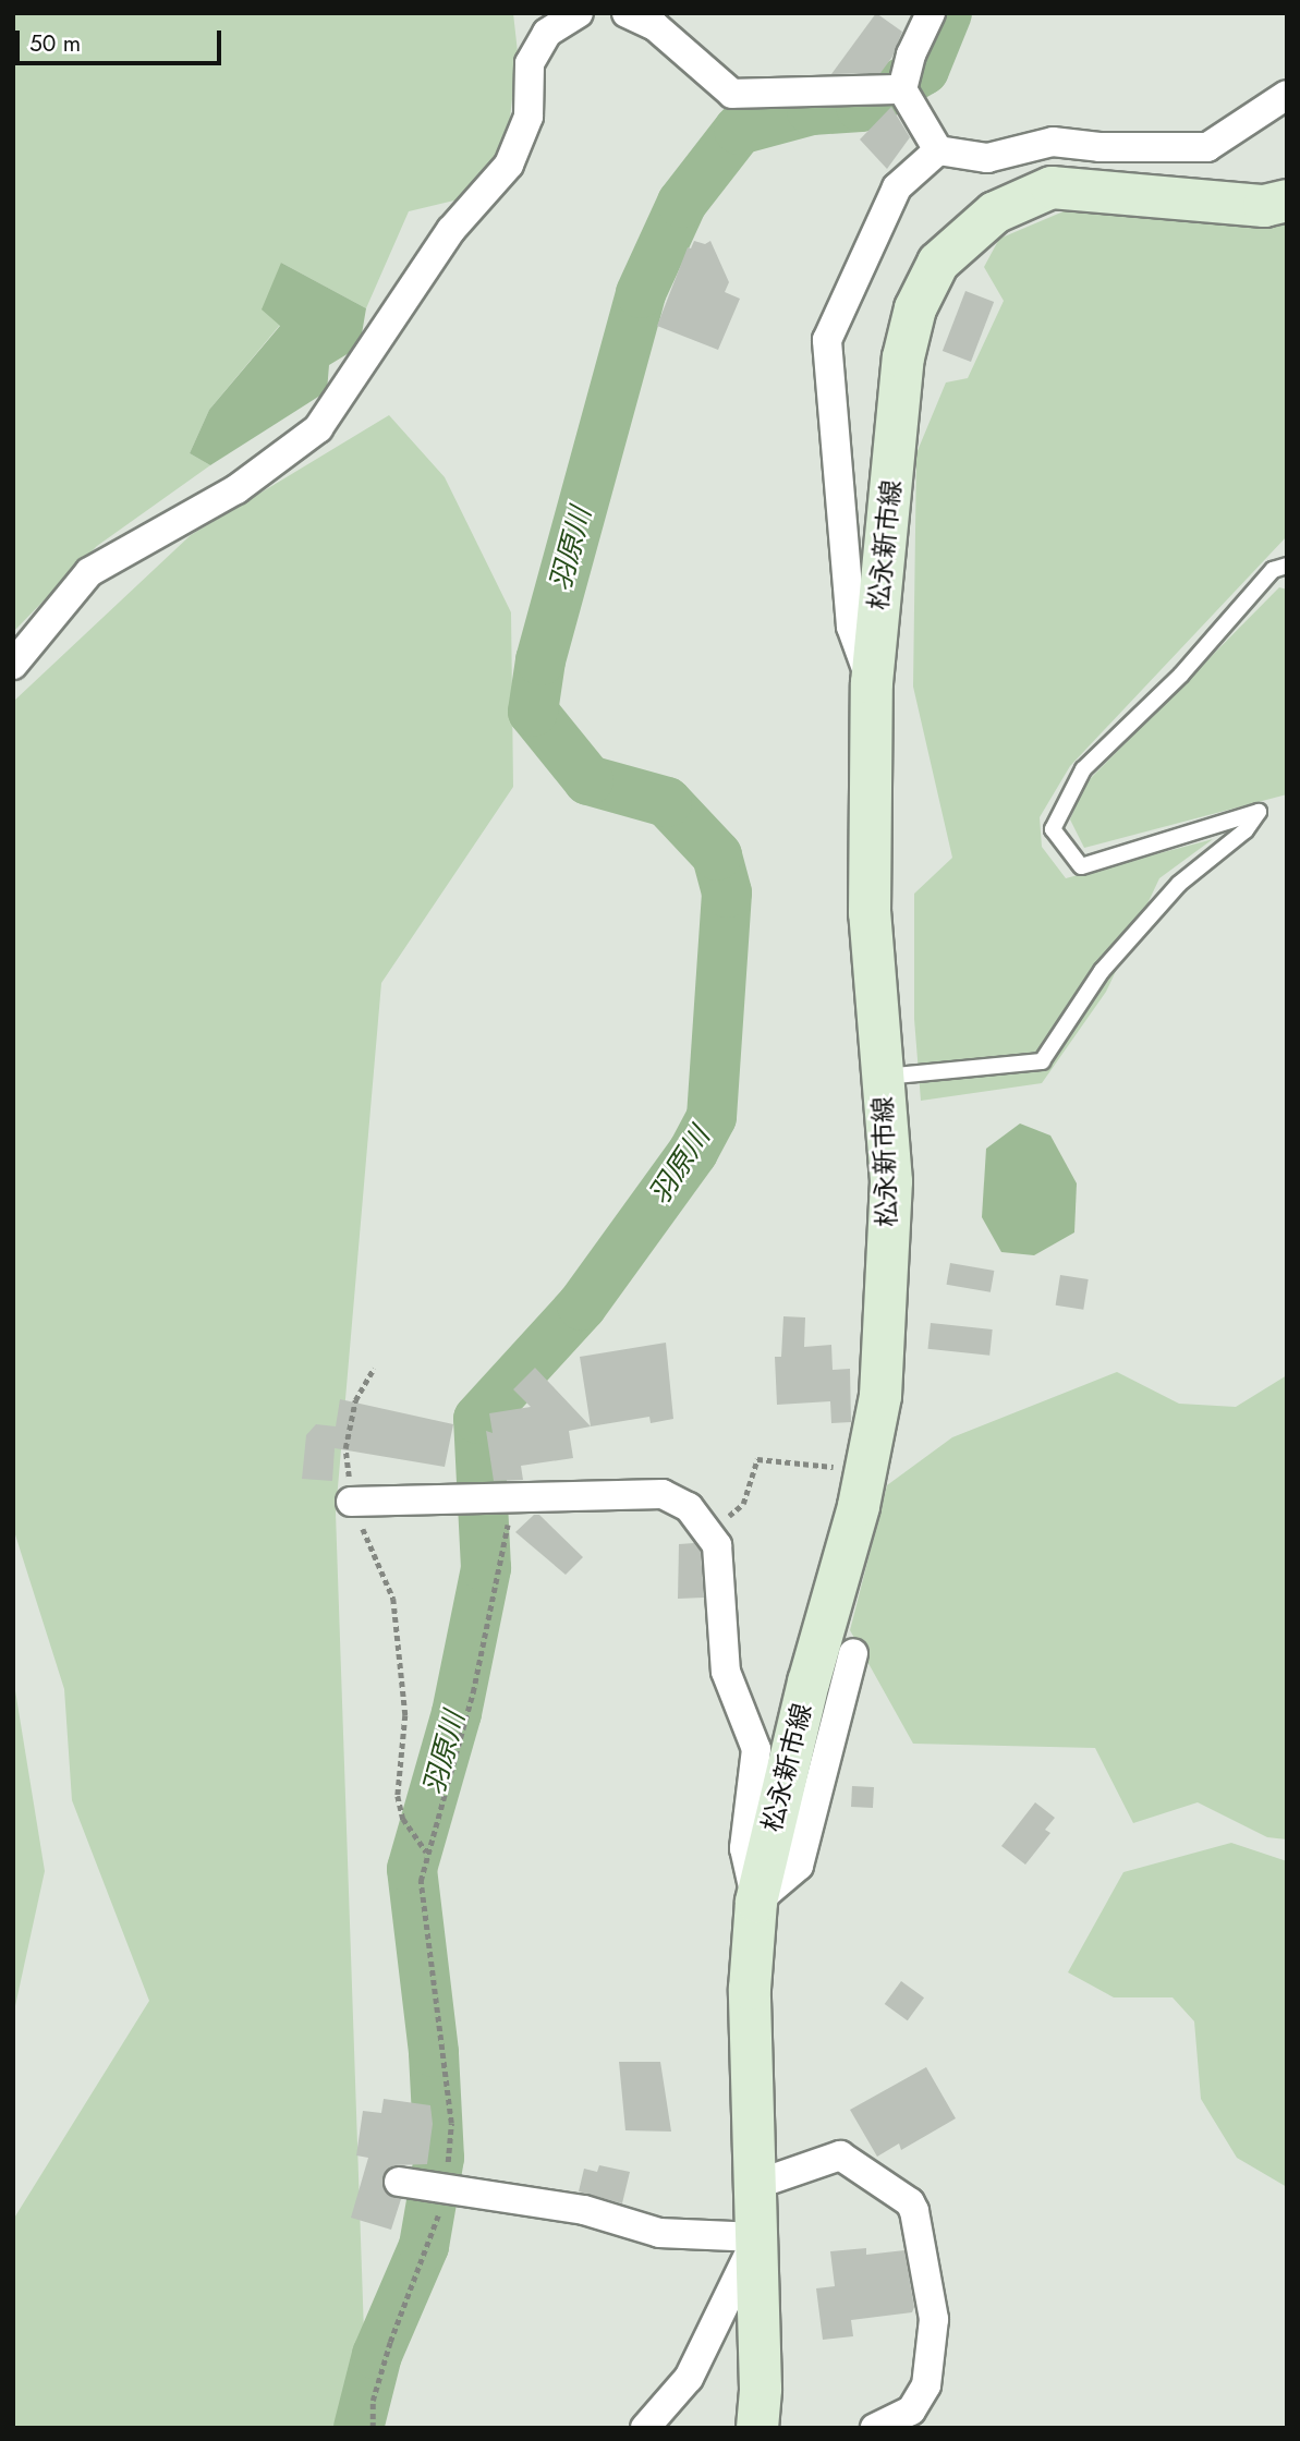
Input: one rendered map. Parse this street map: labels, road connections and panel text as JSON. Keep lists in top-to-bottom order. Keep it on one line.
{"streets":{"main road":["松永新市線"]},"water":["羽原川"],"scale_bar":"50 m"}
